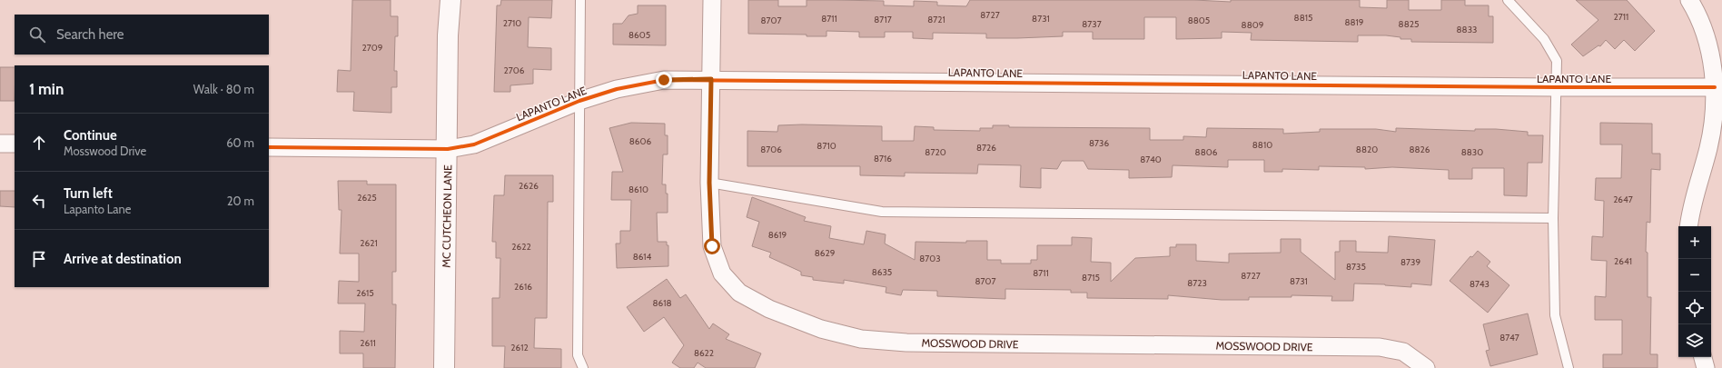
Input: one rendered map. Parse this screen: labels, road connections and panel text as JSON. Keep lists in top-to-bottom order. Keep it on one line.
{"streets":{"street":["LAPANTO LANE","MC CUTCHEON LANE","MOSSWOOD DRIVE"]},"crossings":[["LAPANTO LANE","MC CUTCHEON LANE"],["LAPANTO LANE","MOSSWOOD DRIVE"]],"house_numbers":["8727","2711","8815","8711","8731","8717","8721","8707","8805","8819","2710","8737","8825","8809","8833","8605","2709","2706","8606","8736","8810","8710","8726","8706","8820","8826","8720","8806","8830","8716","8740","2626","8610","2625","2647","8619","2621","2622","8629","8614","8703","2641","8739","8735","8635","8711","8727","8715","8707","8731","8723","8743","2616","2615","8618","8747","2611","2612","8622"],"page":{"search":"Search here","heading":["1 min","Walk · 80 m"],"list":[["Continue","Mosswood Drive","60 m"],["Turn left","Lapanto Lane","20 m"],"Arrive at destination"],"map_buttons":["+","−"]}}
